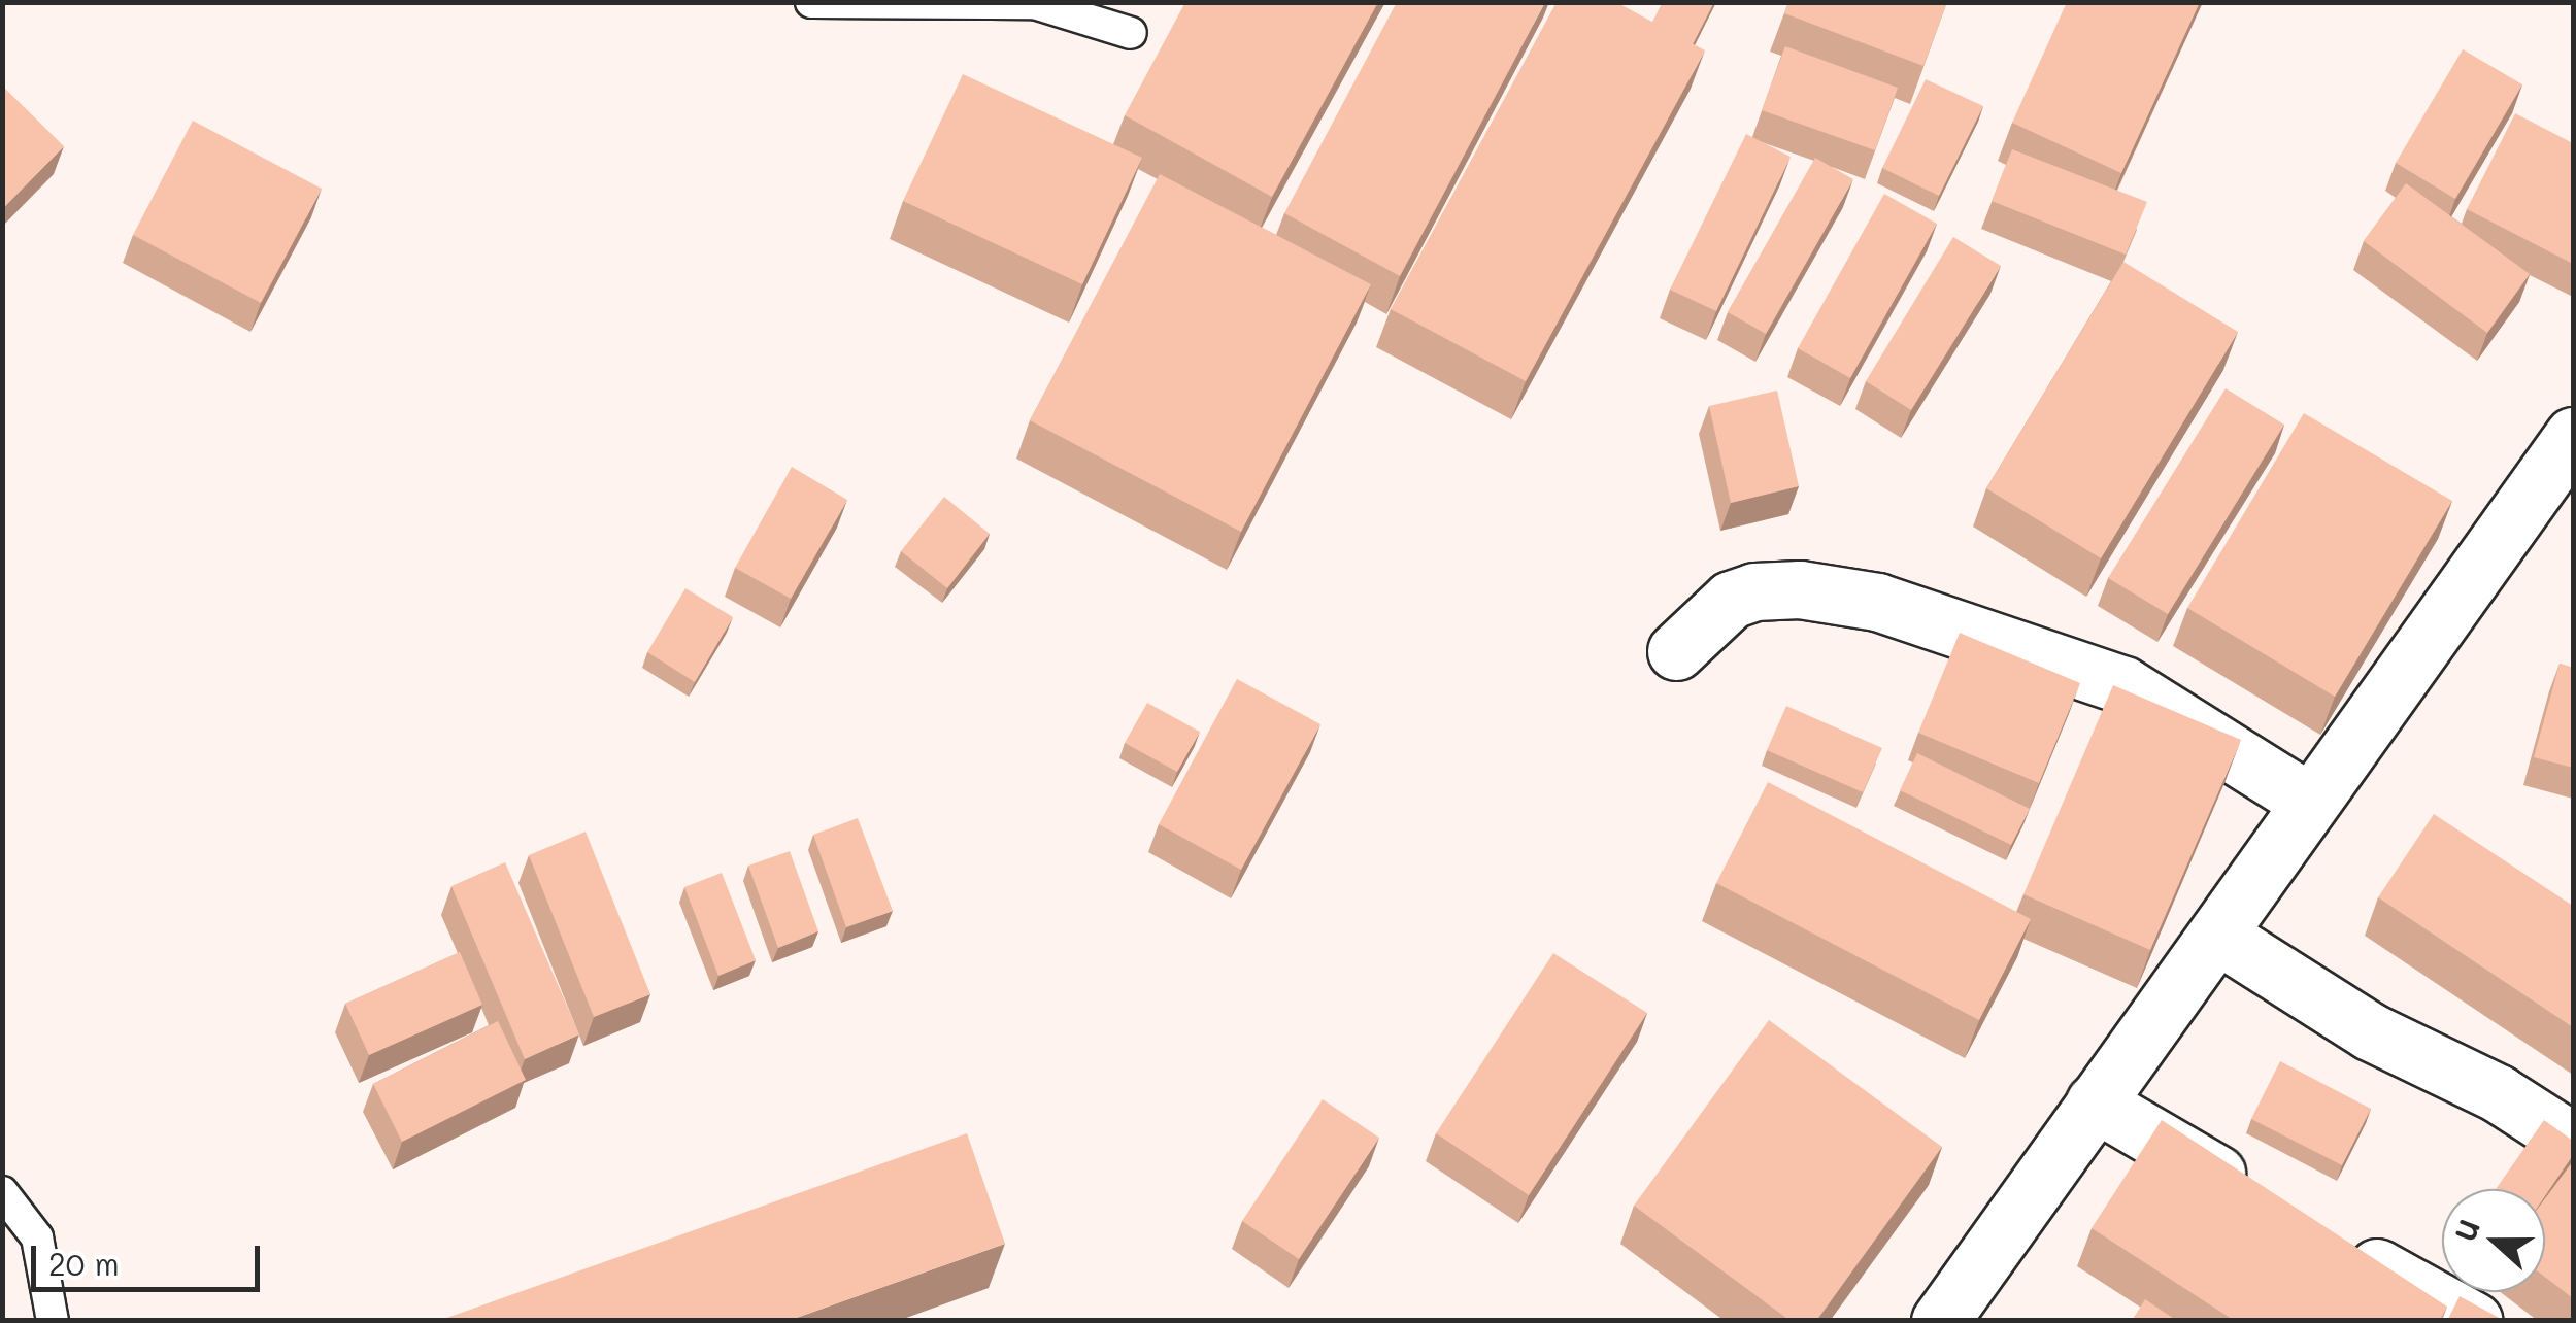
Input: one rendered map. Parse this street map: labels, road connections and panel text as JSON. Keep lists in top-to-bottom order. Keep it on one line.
{"scale_bar":"20 m","north":"left"}
